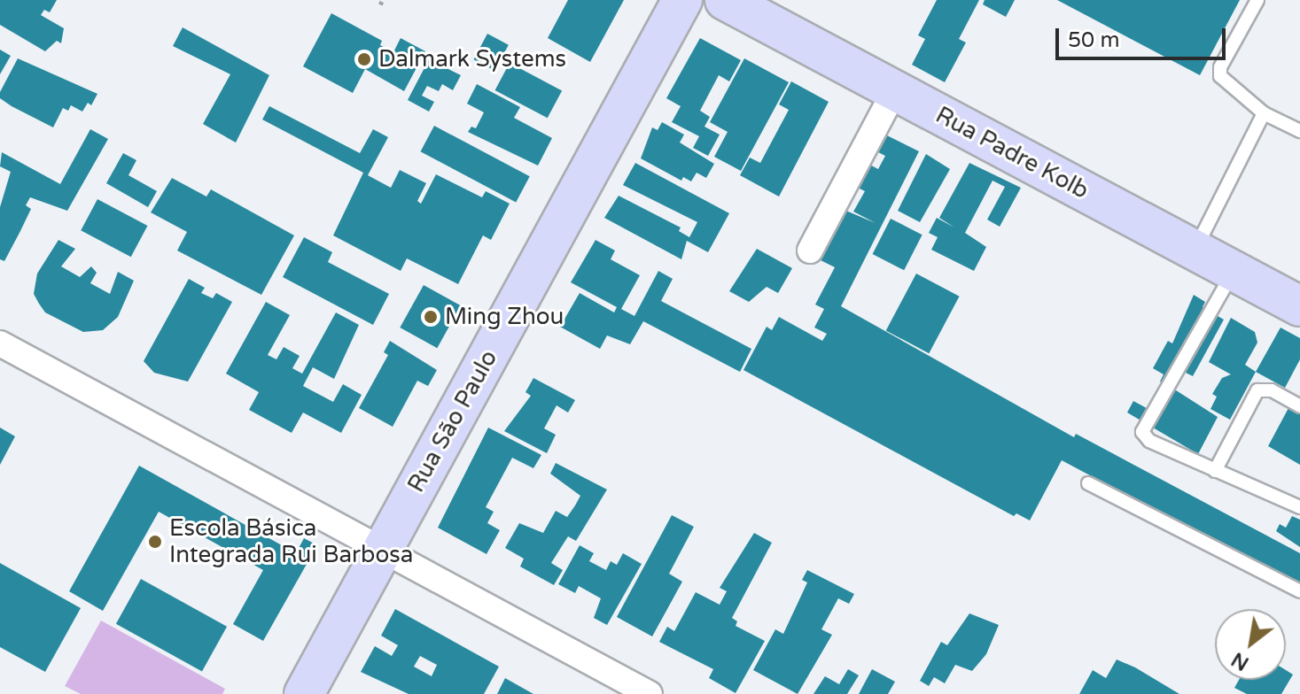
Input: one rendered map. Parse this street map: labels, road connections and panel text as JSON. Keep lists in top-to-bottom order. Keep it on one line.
{"streets":{"main road":["Rua Padre Kolb","Rua São Paulo"]},"places":["Dalmark Systems","Ming Zhou","Escola Básica Integrada Rui Barbosa"],"scale_bar":"50 m","north":"bottom left"}
